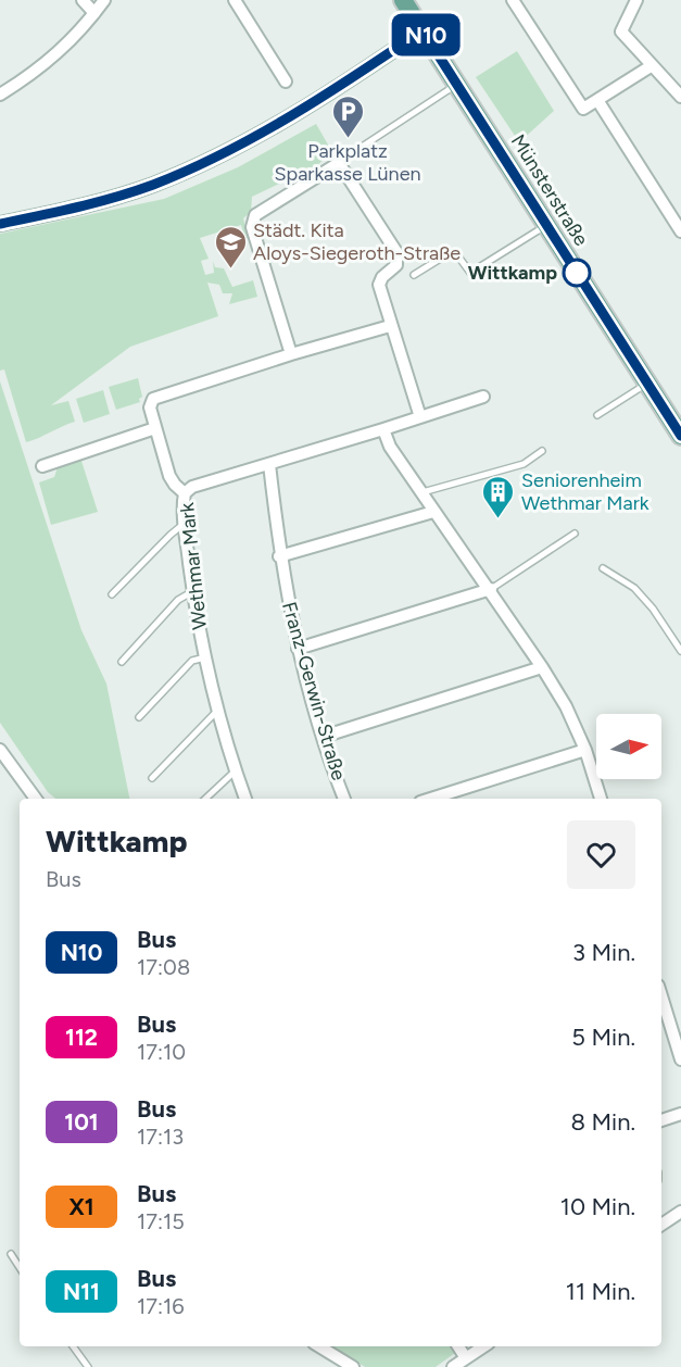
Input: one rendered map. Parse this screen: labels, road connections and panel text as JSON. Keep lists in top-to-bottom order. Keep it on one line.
{"streets":{"main road":["Münsterstraße"],"street":["Wethmar Mark","Franz-Gerwin-Straße"]},"crossings":[["Wethmar Mark","Franz-Gerwin-Straße"]],"places":{"parking":["Parkplatz Sparkasse Lünen"],"school or university":["Städt. Kita Aloys-Siegeroth-Straße"],"other":["Wittkamp"],"building":["Seniorenheim Wethmar Mark"]},"lines":["bus line N10"],"north":"right","page":{"on_map":"N10","heading":["Wittkamp","Bus"],"list":[{"mark":"N10","name":"Bus","note":"17:08","value":"3 Min."},{"mark":"112","name":"Bus","note":"17:10","value":"5 Min."},{"mark":"101","name":"Bus","note":"17:13","value":"8 Min."},{"mark":"X1","name":"Bus","note":"17:15","value":"10 Min."},{"mark":"N11","name":"Bus","note":"17:16","value":"11 Min."}]}}
